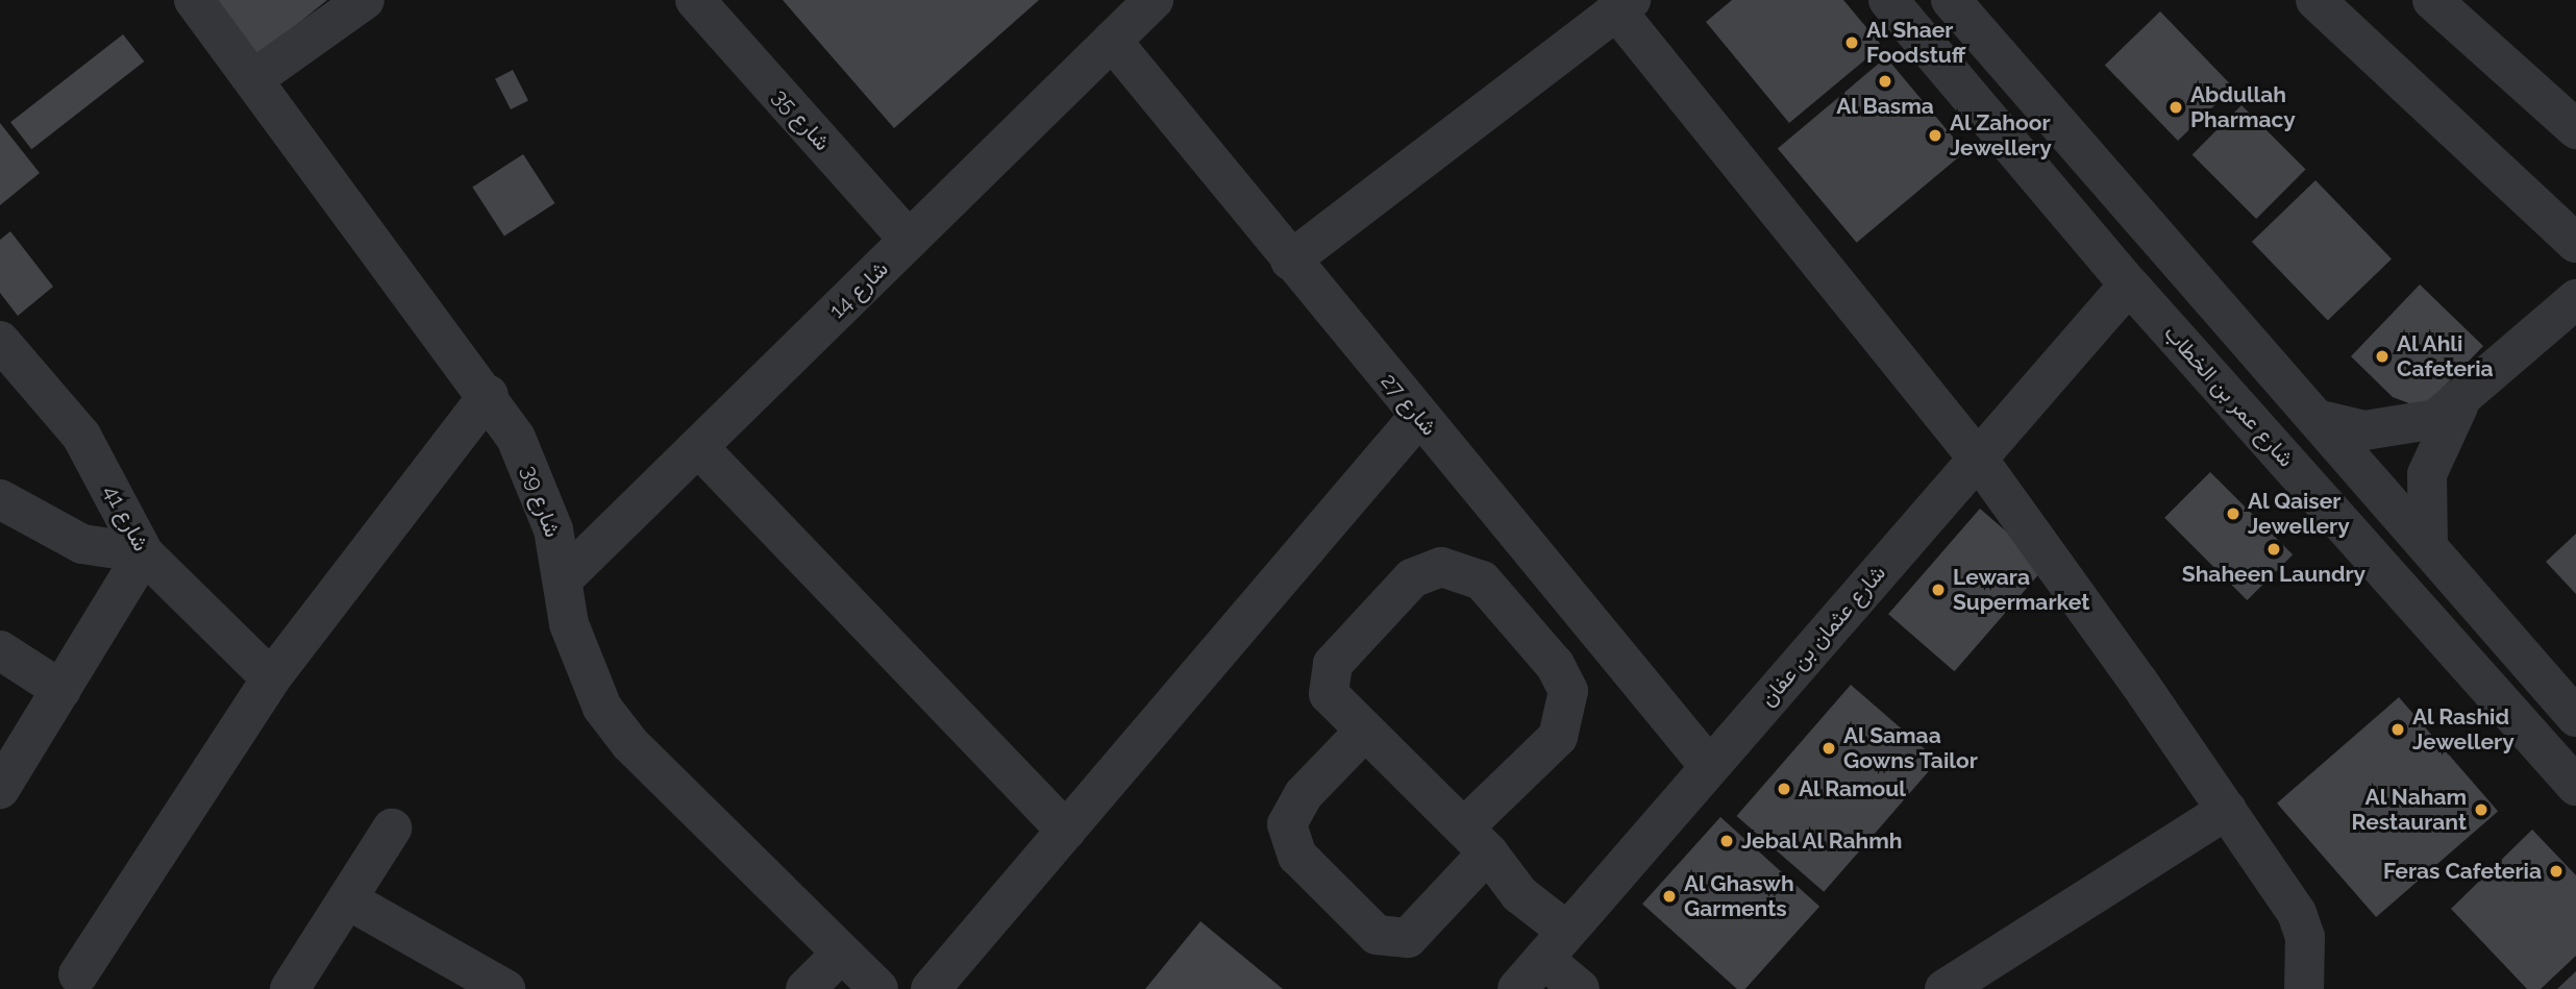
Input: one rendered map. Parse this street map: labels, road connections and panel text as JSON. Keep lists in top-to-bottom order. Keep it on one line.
{"streets":{"street":["شارع 35","شارع 14","شارع عمر بن الخطاب","شارع 27","شارع 39","شارع 41","شارع عثمان بن عفان"]},"crossings":[["شارع 35","شارع 14"],["شارع 14","شارع 27"],["شارع 14","شارع 39"],["شارع عمر بن الخطاب","شارع عثمان بن عفان"],["شارع 27","شارع عثمان بن عفان"]],"places":["Al Shaer Foodstuff","Al Basma","Abdullah Pharmacy","Al Zahoor Jewellery","Al Ahli Cafeteria","Al Qaiser Jewellery","Shaheen Laundry","Lewara Supermarket","Al Rashid Jewellery","Al Samaa Gowns Tailor","Al Ramoul","Al Naham Restaurant","Jebal Al Rahmh","Feras Cafeteria","Al Ghaswh Garments"]}
